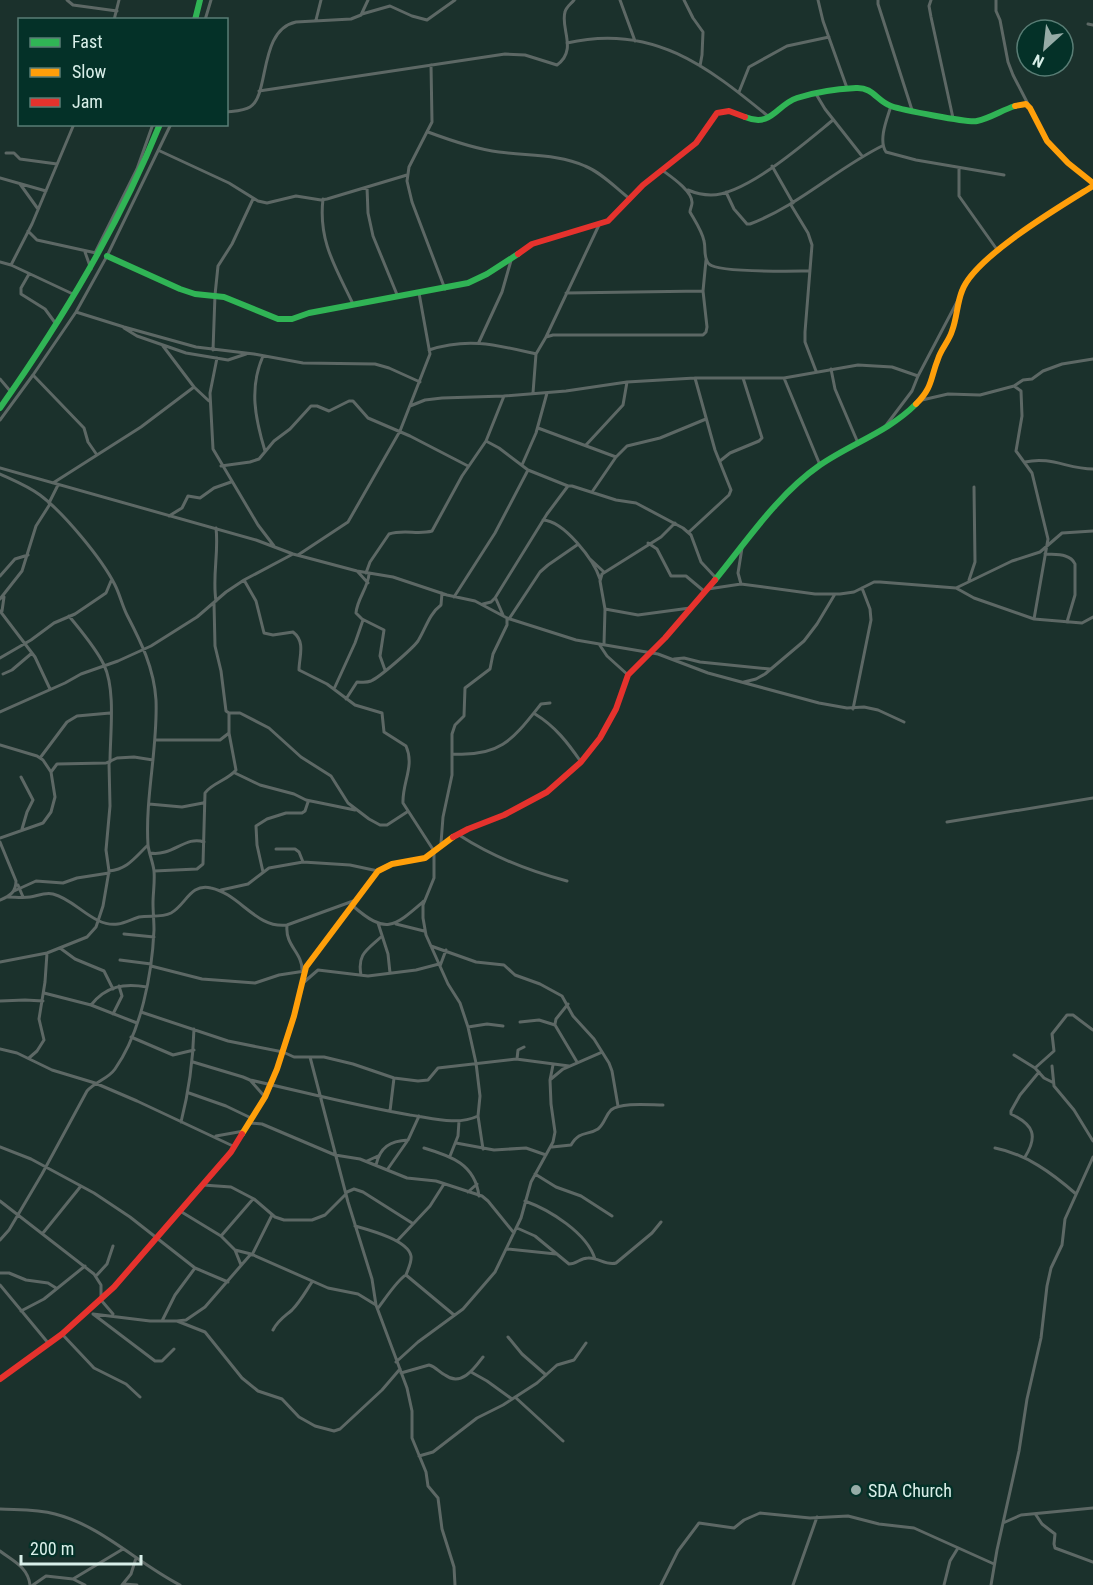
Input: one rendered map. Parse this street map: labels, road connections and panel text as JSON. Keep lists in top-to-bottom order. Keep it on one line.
{"places":["SDA Church"],"legend":["Fast","Slow","Jam"],"scale_bar":"200 m","north":"bottom left"}
